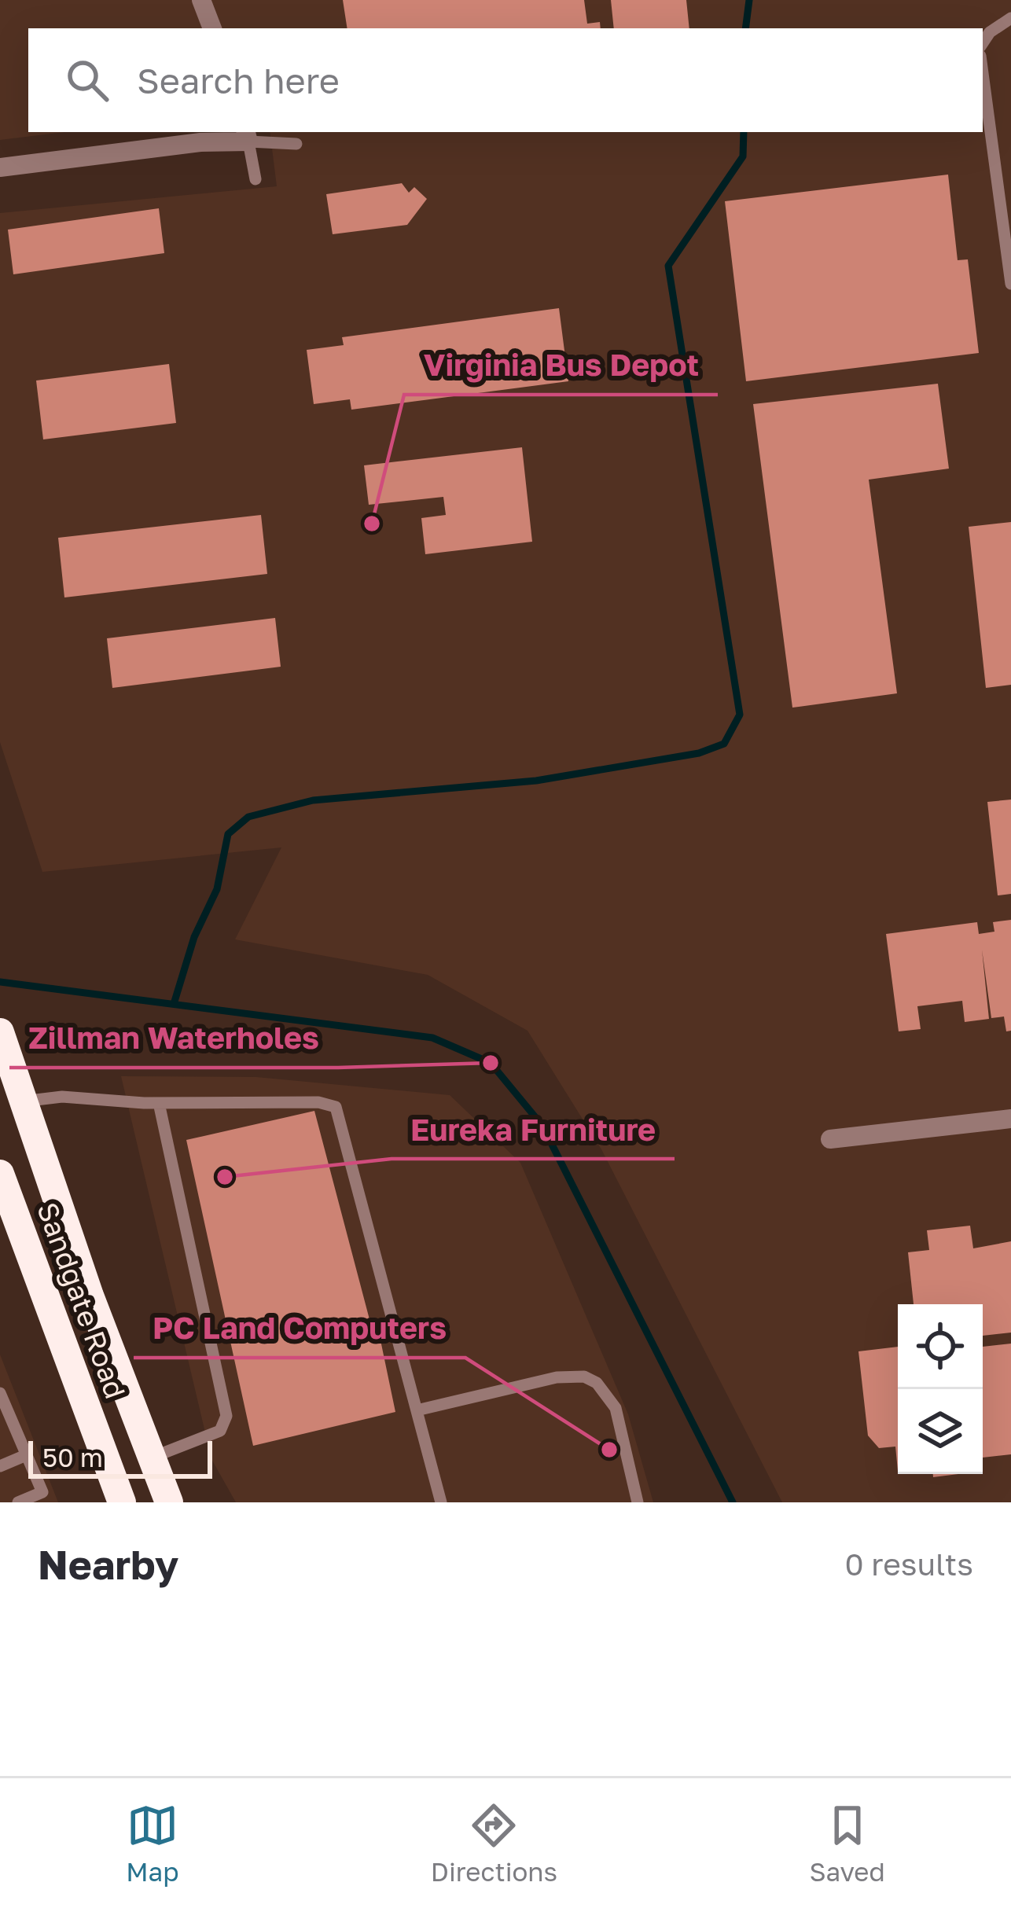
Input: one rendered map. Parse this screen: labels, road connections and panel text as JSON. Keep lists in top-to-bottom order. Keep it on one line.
{"streets":{"highway":["Sandgate Road"]},"places":["Virginia Bus Depot","Zillman Waterholes","Eureka Furniture","PC Land Computers"],"scale_bar":"50 m","page":{"search":"Search here","scale":"50 m","heading":["Nearby","0 results"],"nav":["Map","Directions","Saved"]}}
